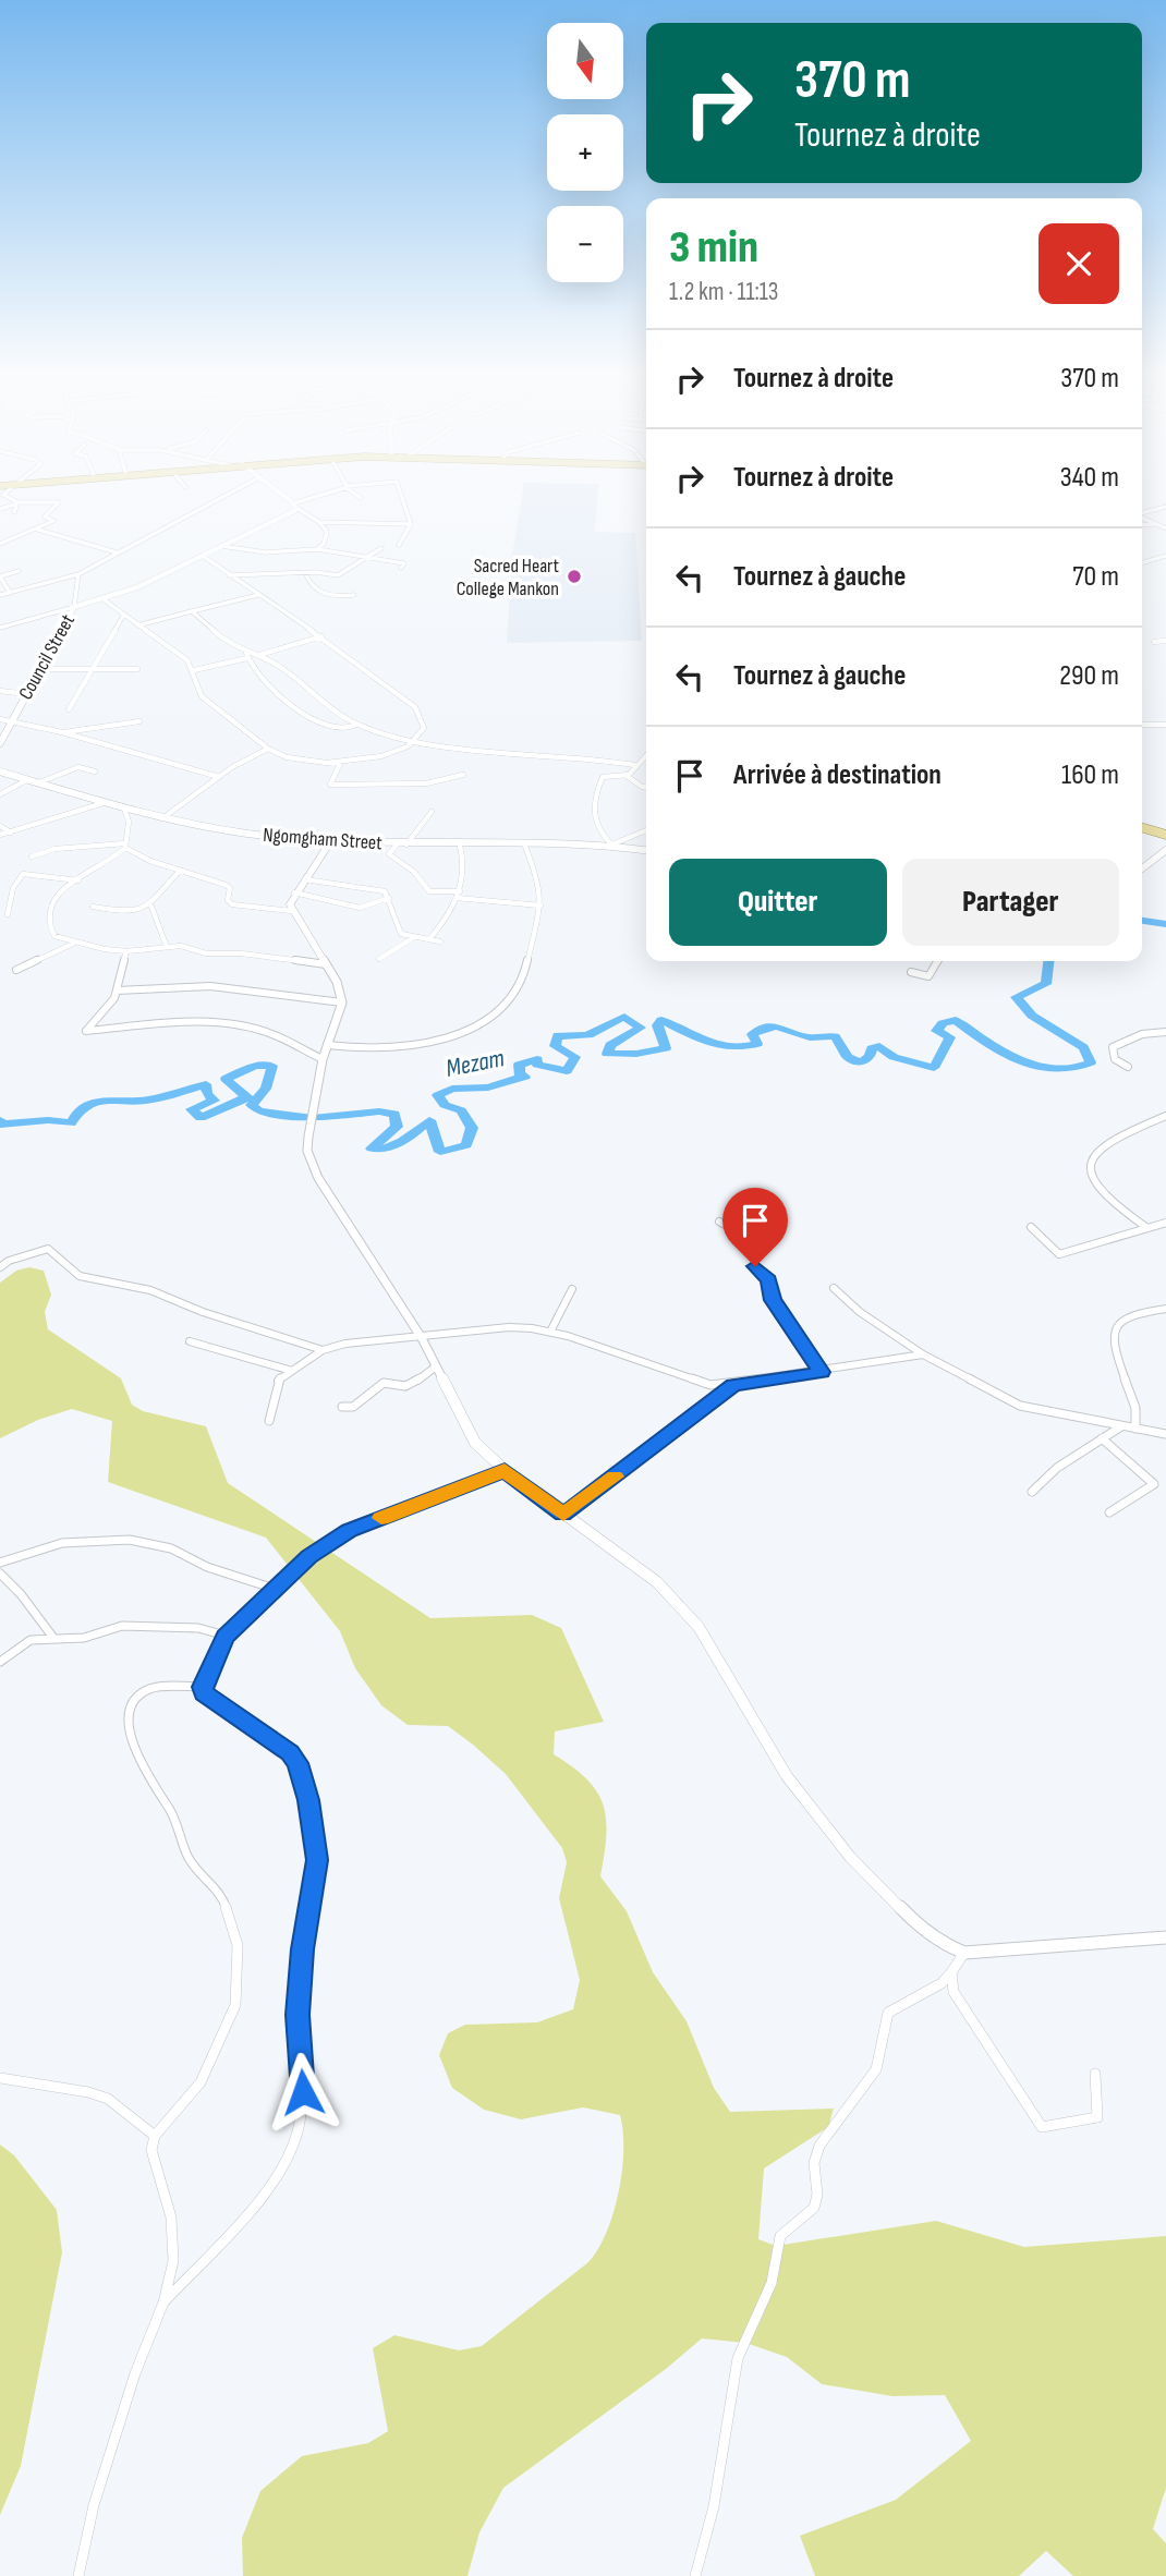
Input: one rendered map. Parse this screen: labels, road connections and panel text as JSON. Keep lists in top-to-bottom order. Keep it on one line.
{"streets":{"main road":["Ngomgham Street"],"street":["Council Street"]},"water":["Mezam"],"places":["Sacred Heart College Mankon"],"north":"bottom","page":{"map_buttons":["+","−"],"turn":["370 m","Tournez à droite"],"heading":["3 min","1.2 km · 11:13"],"list":[{"name":"Tournez à droite","value":"370 m"},{"name":"Tournez à droite","value":"340 m"},{"name":"Tournez à gauche","value":"70 m"},{"name":"Tournez à gauche","value":"290 m"},{"name":"Arrivée à destination","value":"160 m"}],"buttons":["Quitter","Partager"]}}
